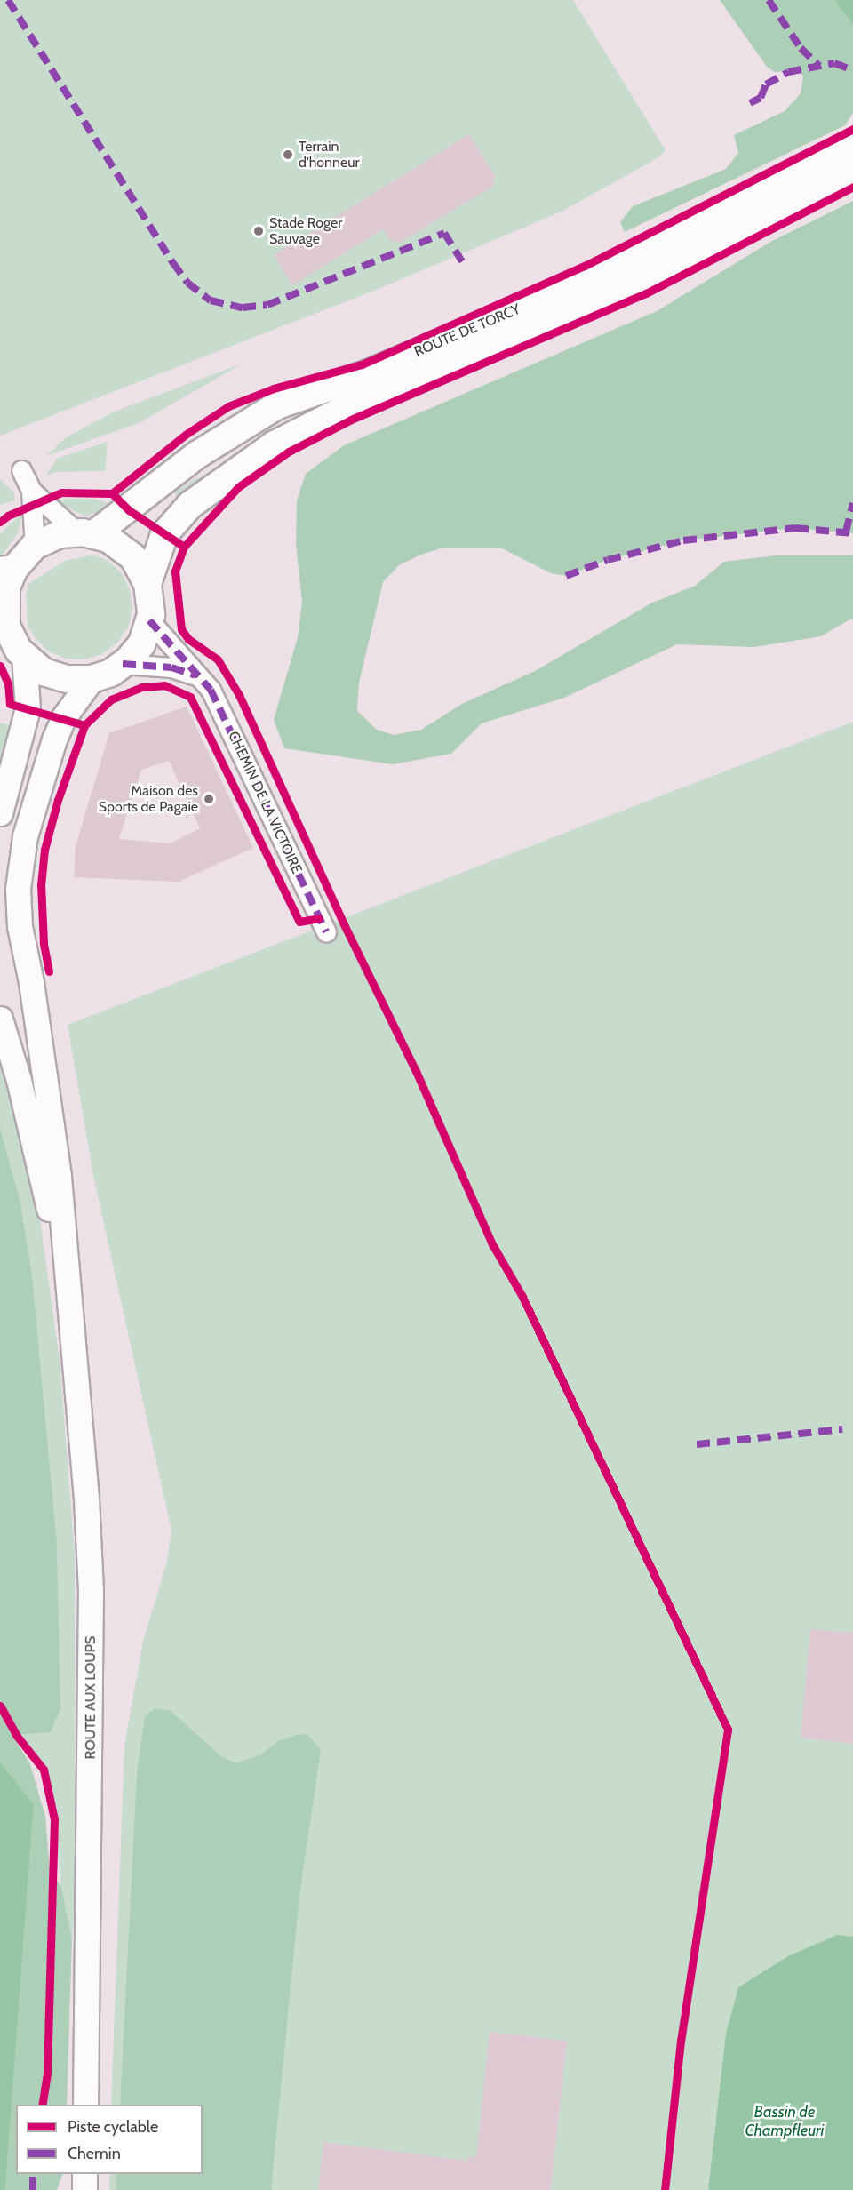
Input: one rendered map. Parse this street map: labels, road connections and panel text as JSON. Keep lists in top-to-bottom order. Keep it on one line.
{"streets":{"main road":["ROUTE DE TORCY"],"street":["CHEMIN DE LA VICTOIRE","ROUTE AUX LOUPS"]},"crossings":[["ROUTE DE TORCY","CHEMIN DE LA VICTOIRE"]],"water":["Bassin de Champfleuri"],"places":["Terrain d'honneur","Stade Roger Sauvage","Maison des Sports de Pagaie"],"legend":["Piste cyclable","Chemin"]}
